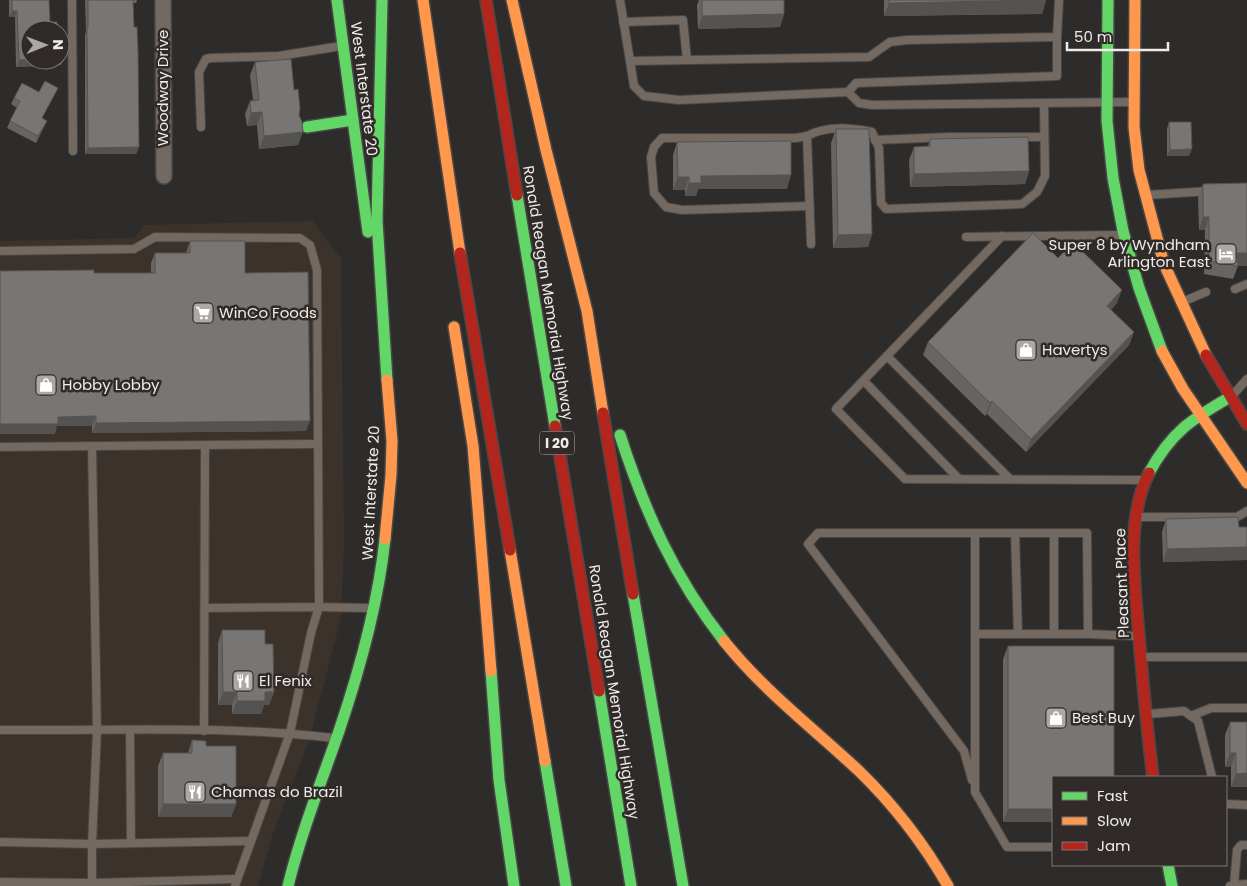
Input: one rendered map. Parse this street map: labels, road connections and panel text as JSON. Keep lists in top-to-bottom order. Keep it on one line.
{"streets":{"main road":["West Interstate 20","Ronald Reagan Memorial Highway","I 20","Pleasant Place"],"street":["Woodway Drive"]},"places":{"hotel":["Super 8 by Wyndham Arlington East"],"supermarket":["WinCo Foods"],"shop":["Havertys","Hobby Lobby","Best Buy"],"restaurant":["El Fenix","Chamas do Brazil"]},"legend":["Fast","Slow","Jam"],"scale_bar":"50 m","north":"right"}
